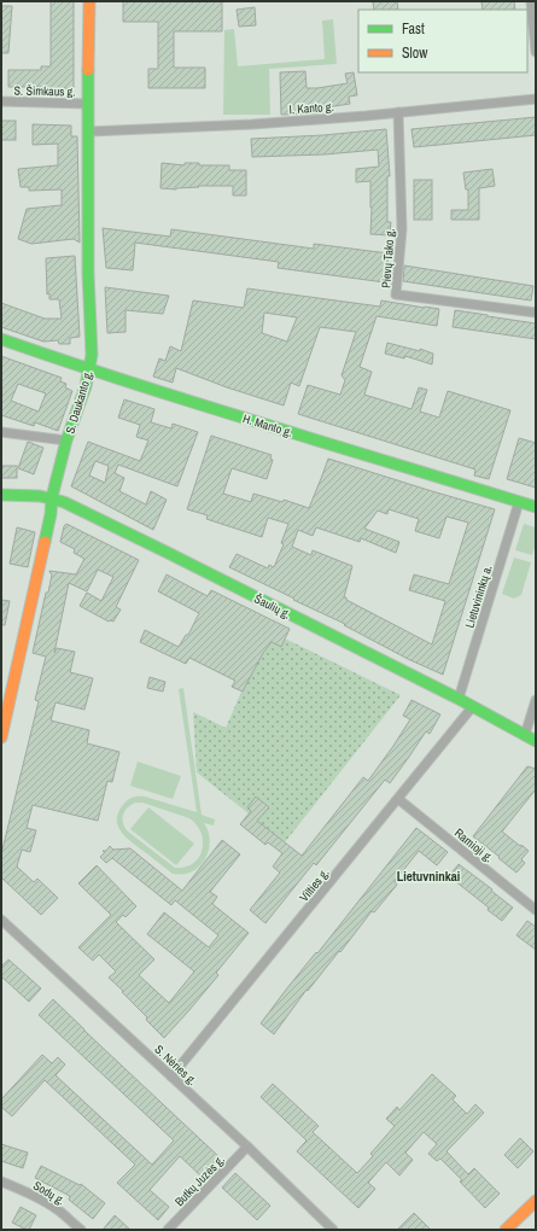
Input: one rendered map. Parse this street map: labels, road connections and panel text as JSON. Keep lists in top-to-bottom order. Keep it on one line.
{"streets":{"street":["S. Šimkaus g.","I. Kanto g.","Pievų Tako g.","S. Daukanto g.","H. Manto g.","Lietuvininkų a.","Šaulių g.","Ramioji g.","Vilties g.","S. Nėries g.","Butkų Juzės g.","Sodų g."]},"crossings":[["S. Šimkaus g.","S. Daukanto g."],["I. Kanto g.","Pievų Tako g."],["I. Kanto g.","S. Daukanto g."],["S. Daukanto g.","H. Manto g."],["S. Daukanto g.","Šaulių g."],["H. Manto g.","Lietuvininkų a."],["Lietuvininkų a.","Šaulių g."],["Šaulių g.","Vilties g."],["Ramioji g.","Vilties g."],["Vilties g.","S. Nėries g."],["S. Nėries g.","Butkų Juzės g."]],"districts":["Lietuvninkai"],"legend":["Fast","Slow"]}
